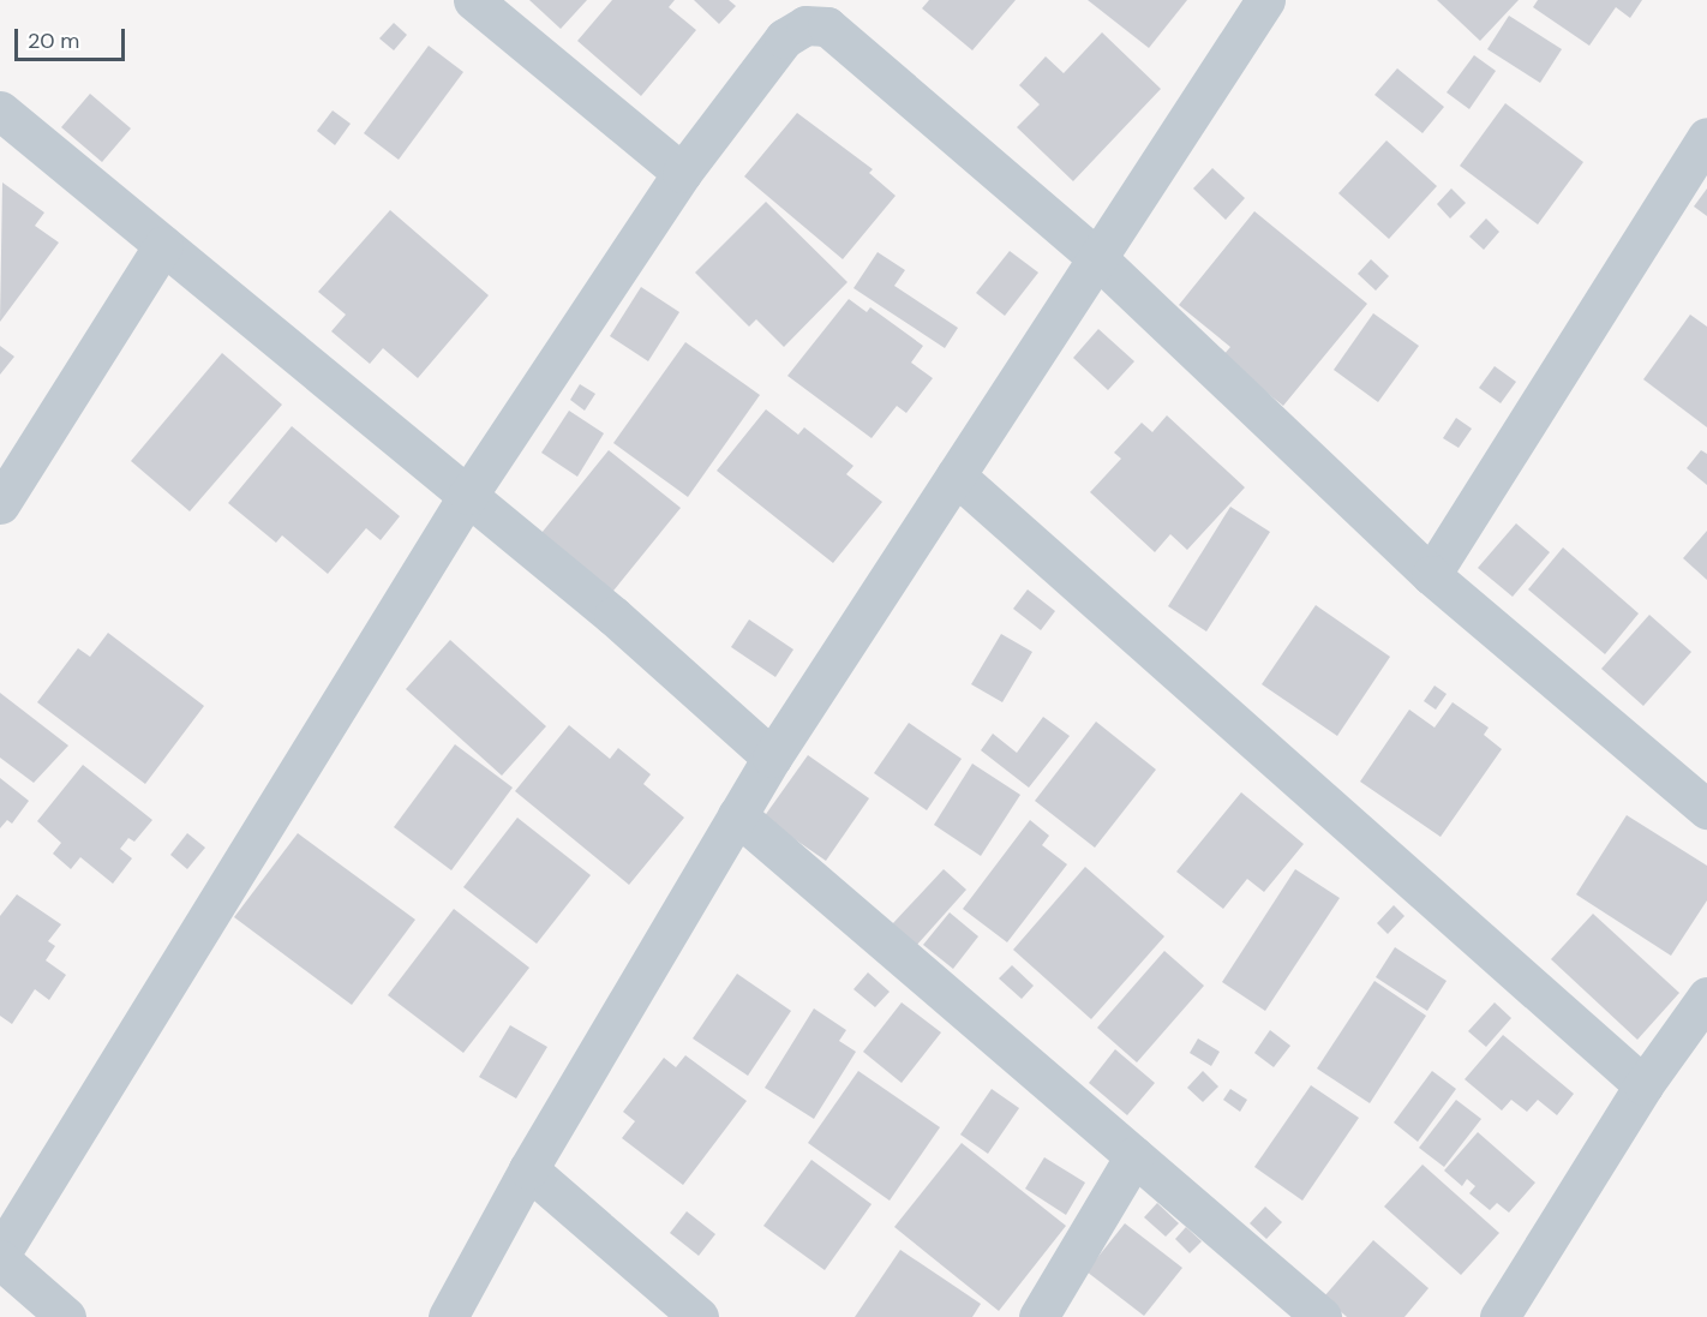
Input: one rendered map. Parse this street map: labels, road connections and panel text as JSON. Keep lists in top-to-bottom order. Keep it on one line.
{"scale_bar":"20 m"}
